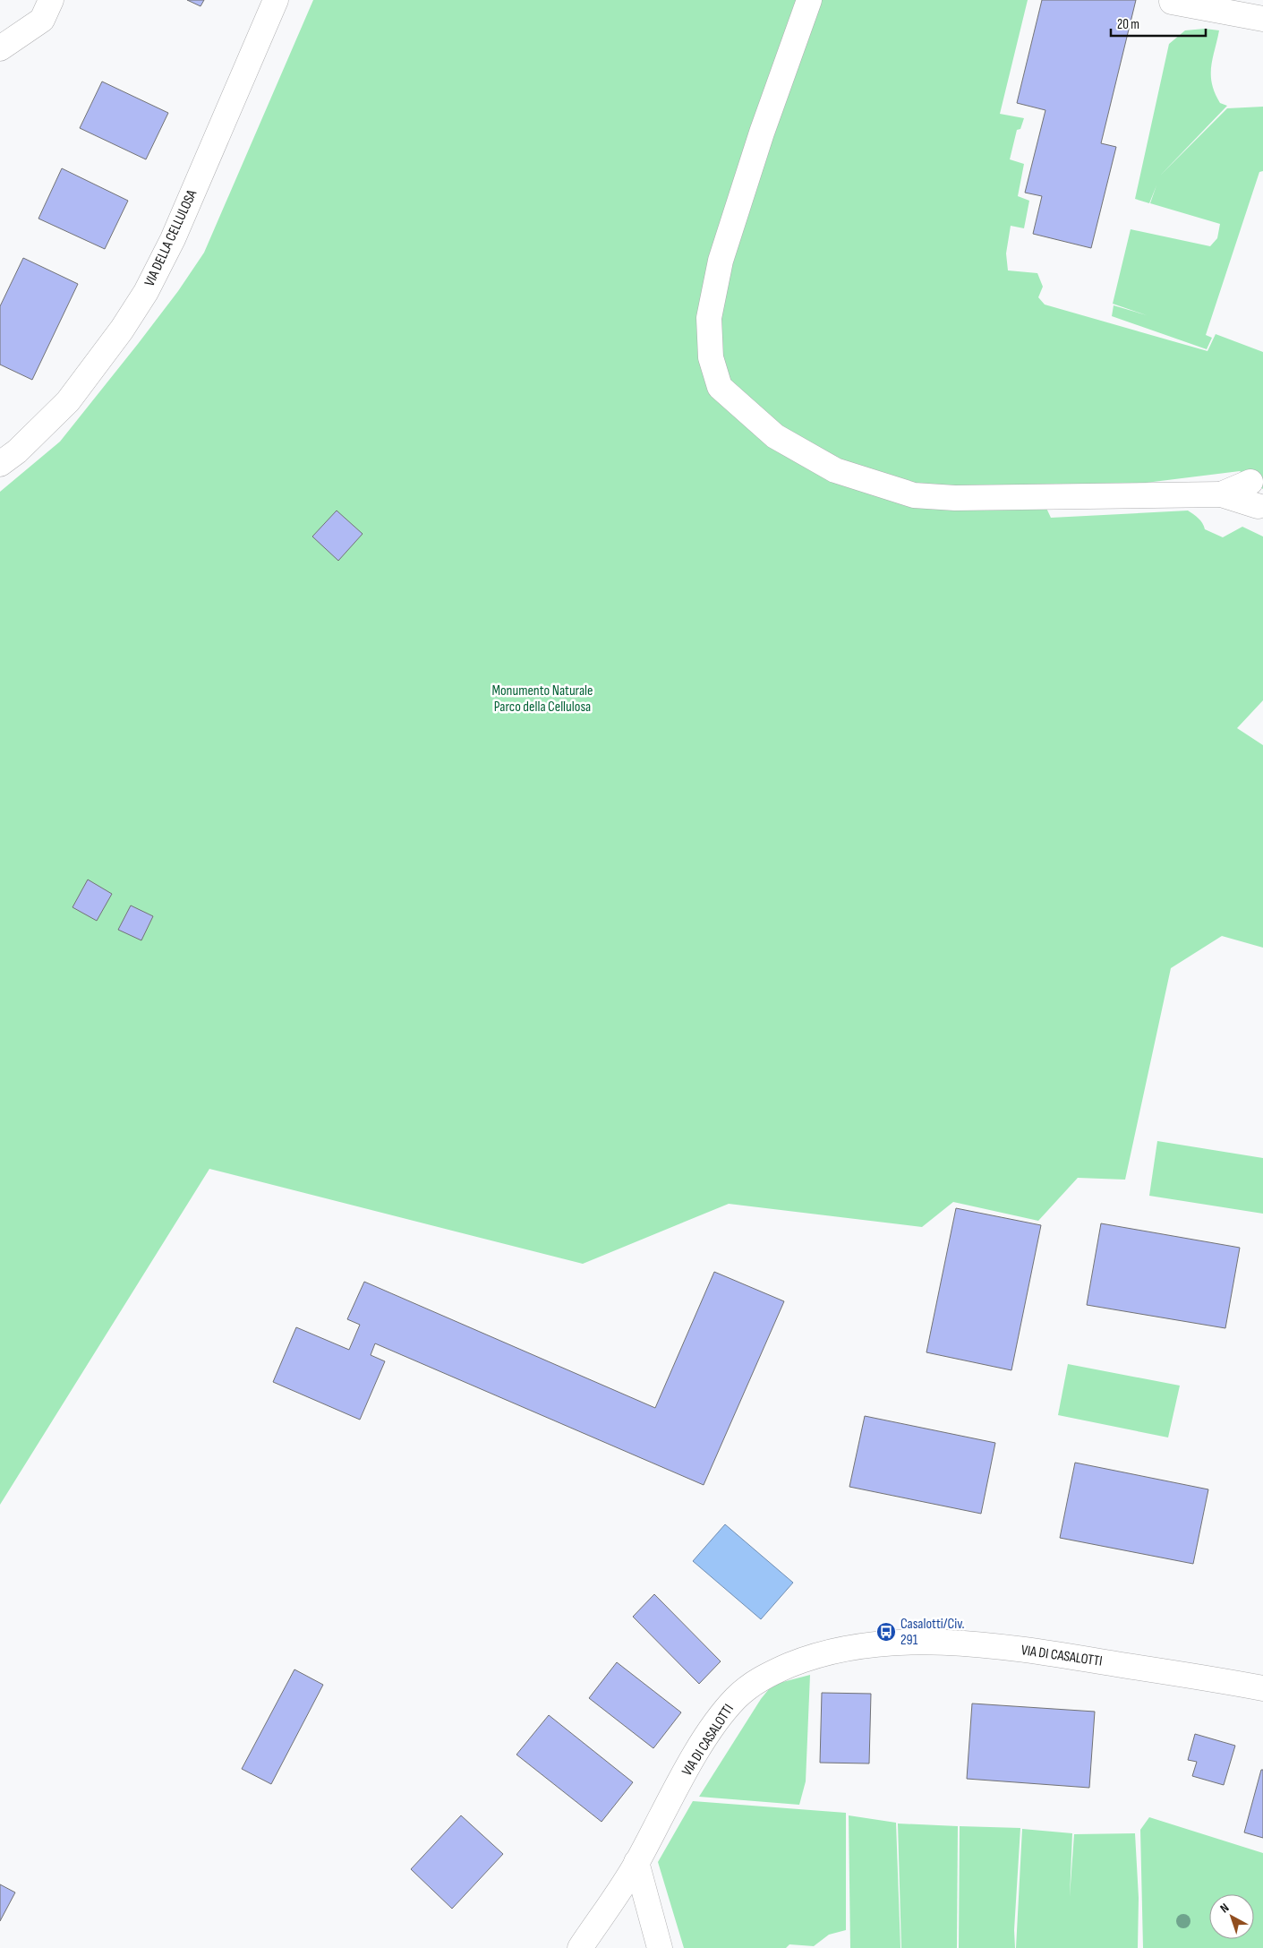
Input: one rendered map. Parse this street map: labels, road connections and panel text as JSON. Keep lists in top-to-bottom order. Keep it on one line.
{"streets":{"street":["VIA DELLA CELLULOSA","VIA DI CASALOTTI"]},"parks":["Monumento Naturale Parco della Cellulosa"],"places":{"bus stop":["Casalotti/Civ. 291"]},"scale_bar":"20 m","north":"top left"}
